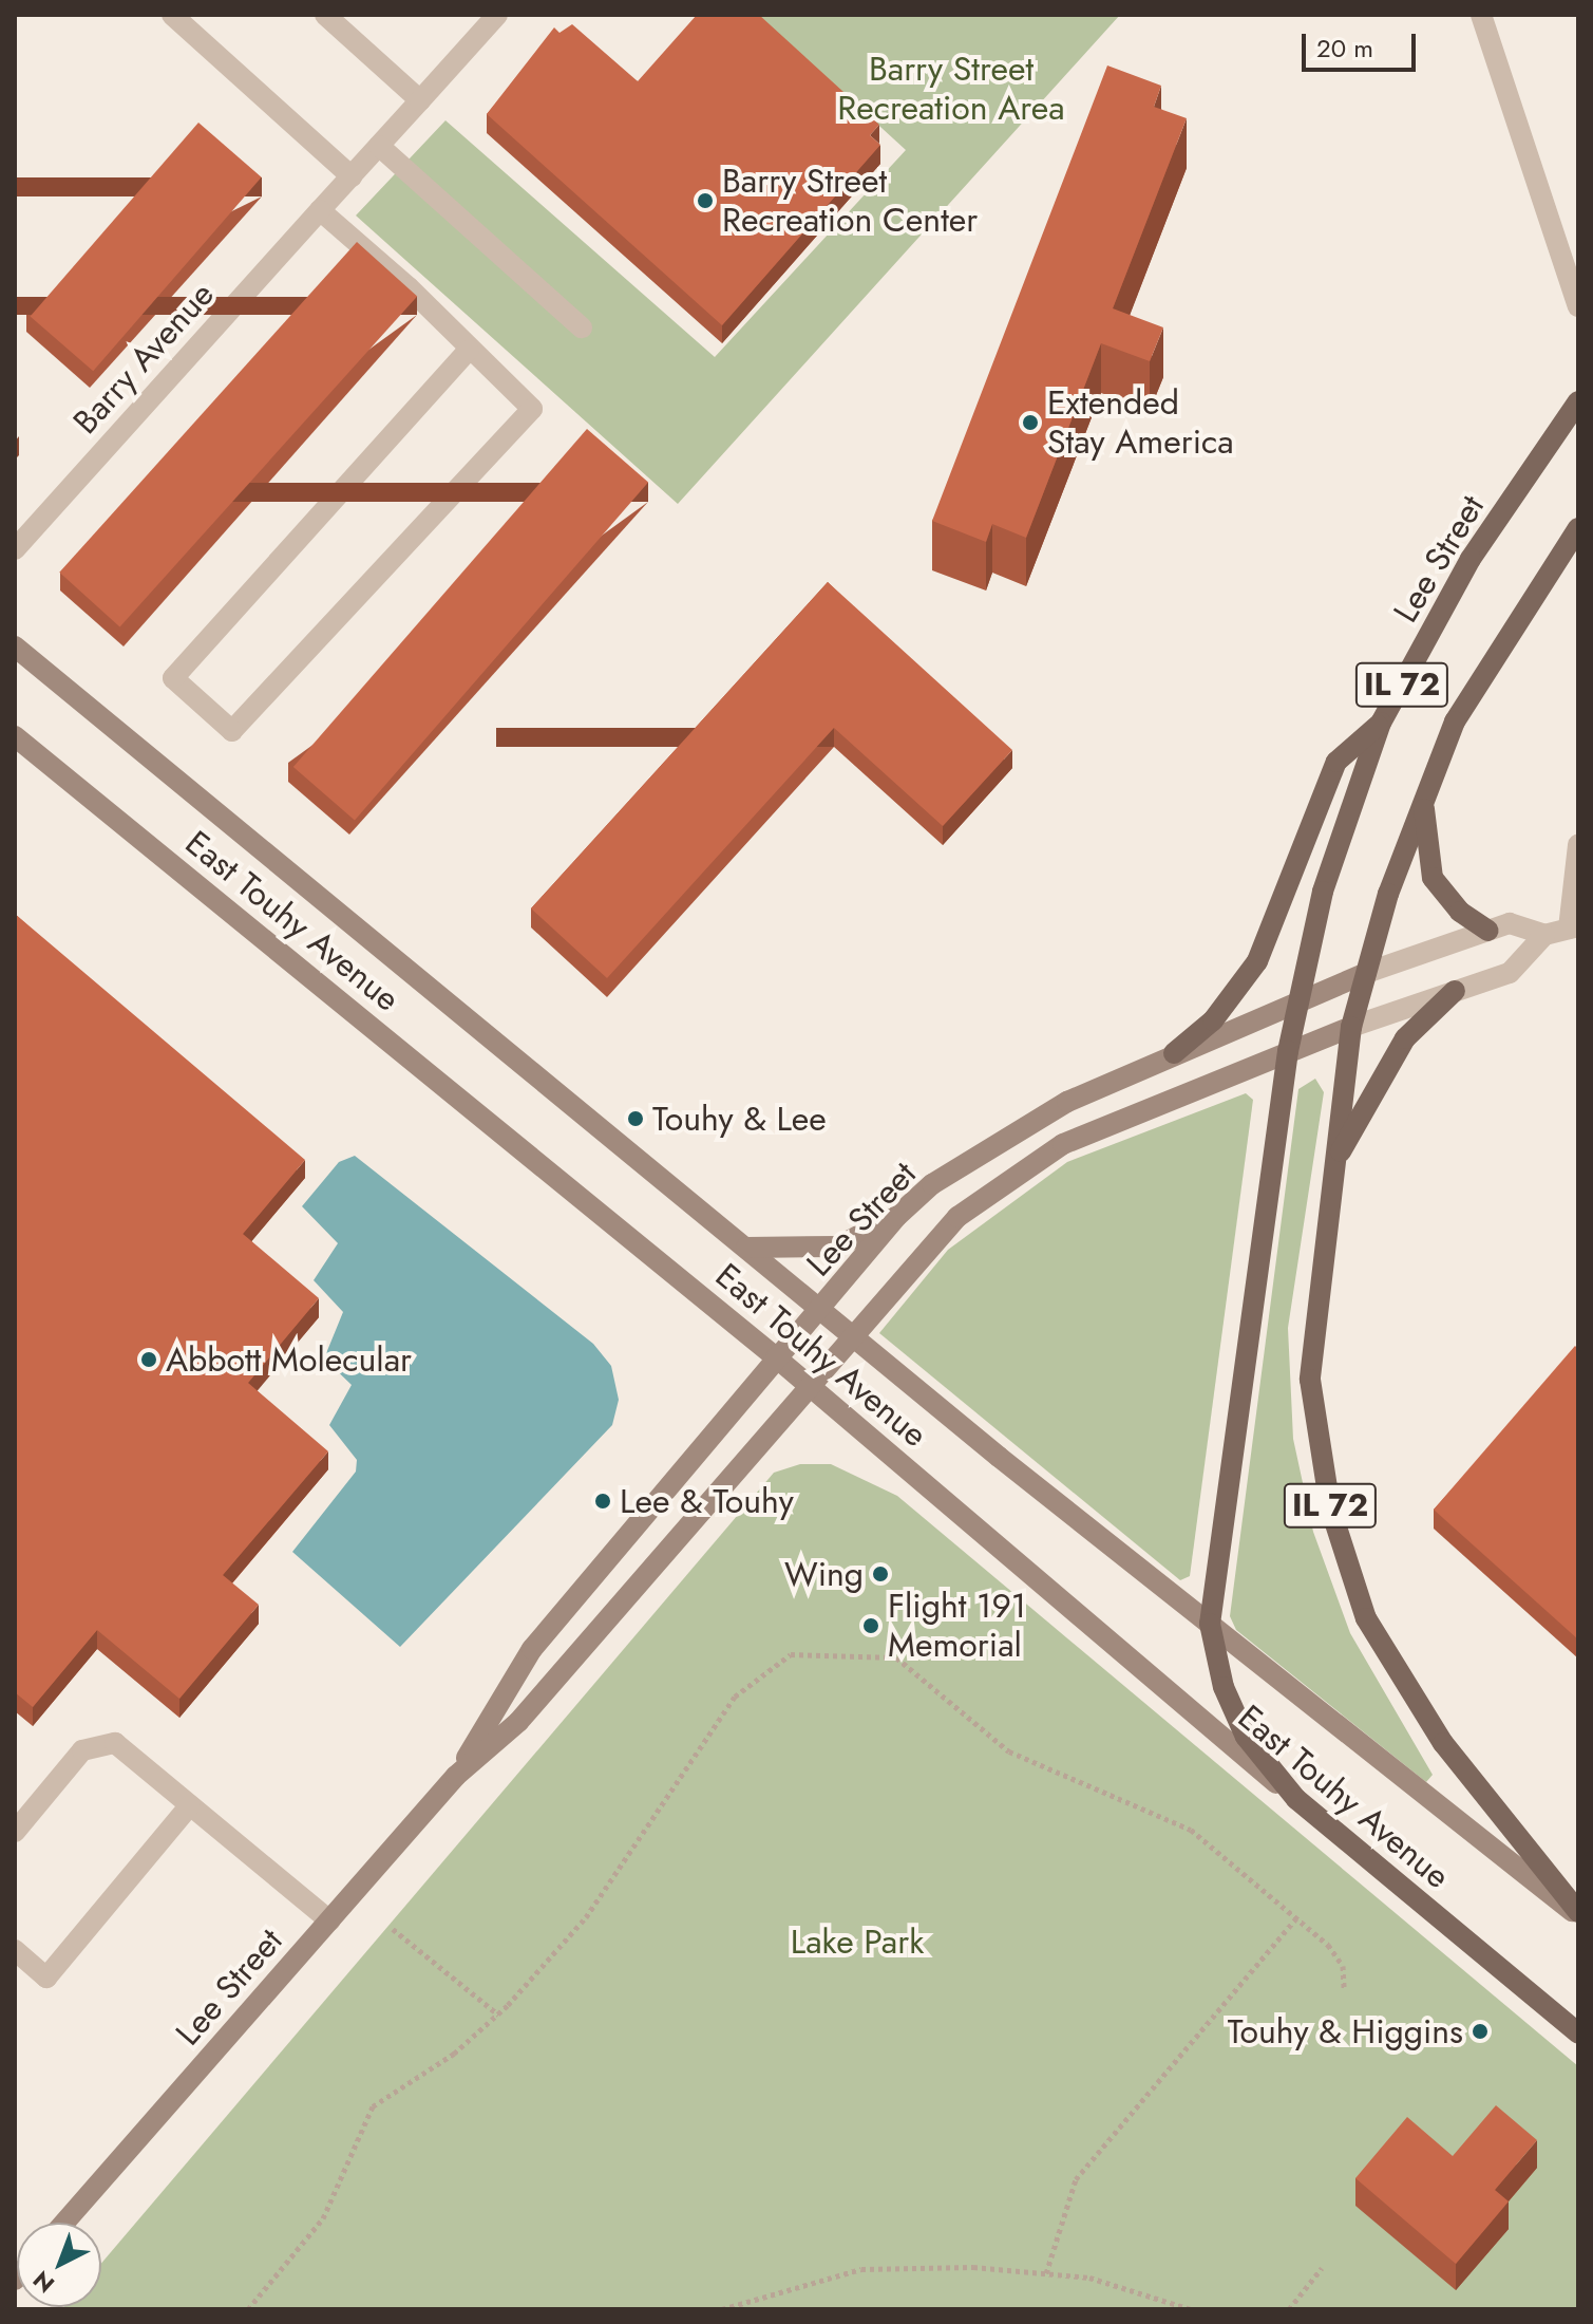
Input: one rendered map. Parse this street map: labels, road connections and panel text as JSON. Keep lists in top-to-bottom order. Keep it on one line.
{"streets":{"main road":["Lee Street","IL 72","East Touhy Avenue"],"street":["Barry Avenue"]},"crossings":[["Lee Street","IL 72"],["Lee Street","East Touhy Avenue"],["IL 72","East Touhy Avenue"]],"parks":["Barry Street Recreation Area","Lake Park"],"places":["Barry Street Recreation Center","Extended Stay America","Touhy & Lee","Abbott Molecular","Lee & Touhy","Wing","Flight 191 Memorial","Touhy & Higgins"],"scale_bar":"20 m","north":"bottom left"}
